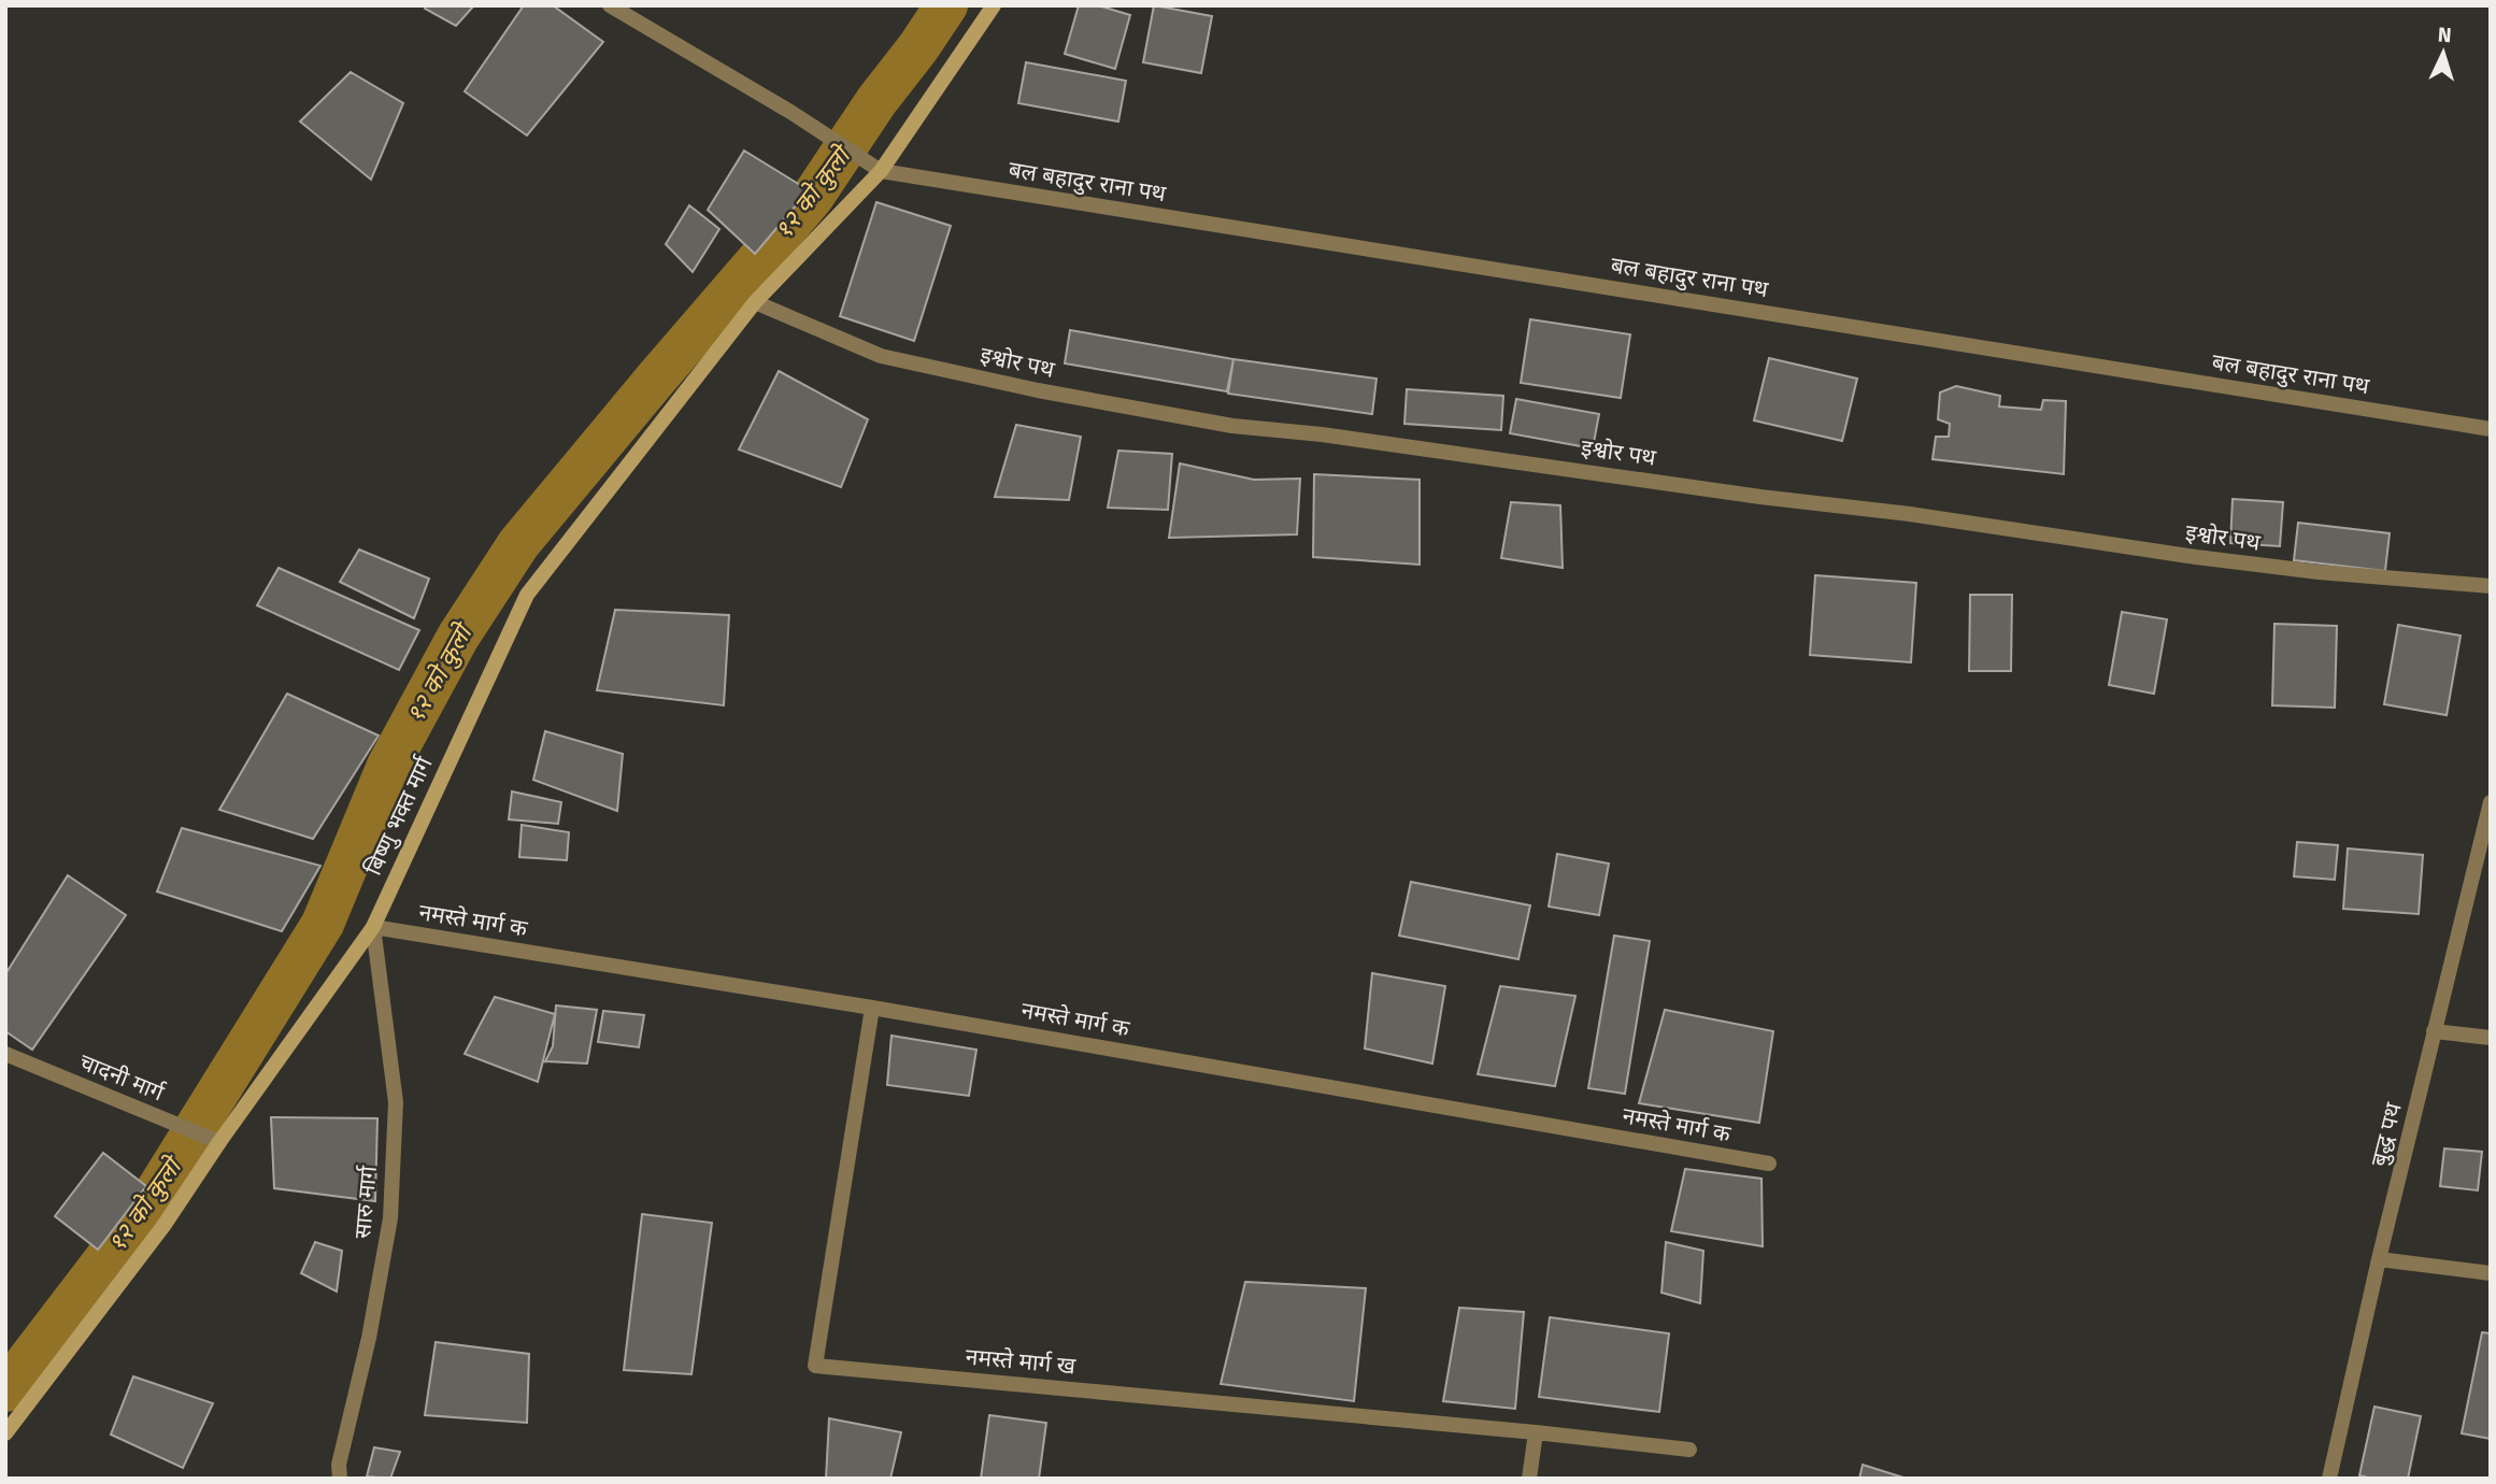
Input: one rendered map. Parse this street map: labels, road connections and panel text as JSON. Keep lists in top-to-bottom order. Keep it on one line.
{"streets":{"street":["बल बहादुर राना पथ","इश्वोर पथ","बिष्णु भक्त मार्ग","नमस्ते मार्ग क","चादनी मार्ग","बुद्ध पथ","सारु मार्ग","नमस्ते मार्ग ख"]},"crossings":[["बल बहादुर राना पथ","बिष्णु भक्त मार्ग"],["इश्वोर पथ","बिष्णु भक्त मार्ग"],["बिष्णु भक्त मार्ग","नमस्ते मार्ग क"],["बिष्णु भक्त मार्ग","चादनी मार्ग"],["बिष्णु भक्त मार्ग","सारु मार्ग"],["नमस्ते मार्ग क","सारु मार्ग"],["नमस्ते मार्ग क","नमस्ते मार्ग ख"]],"water":["१२ को कुलो"],"north":"top"}
